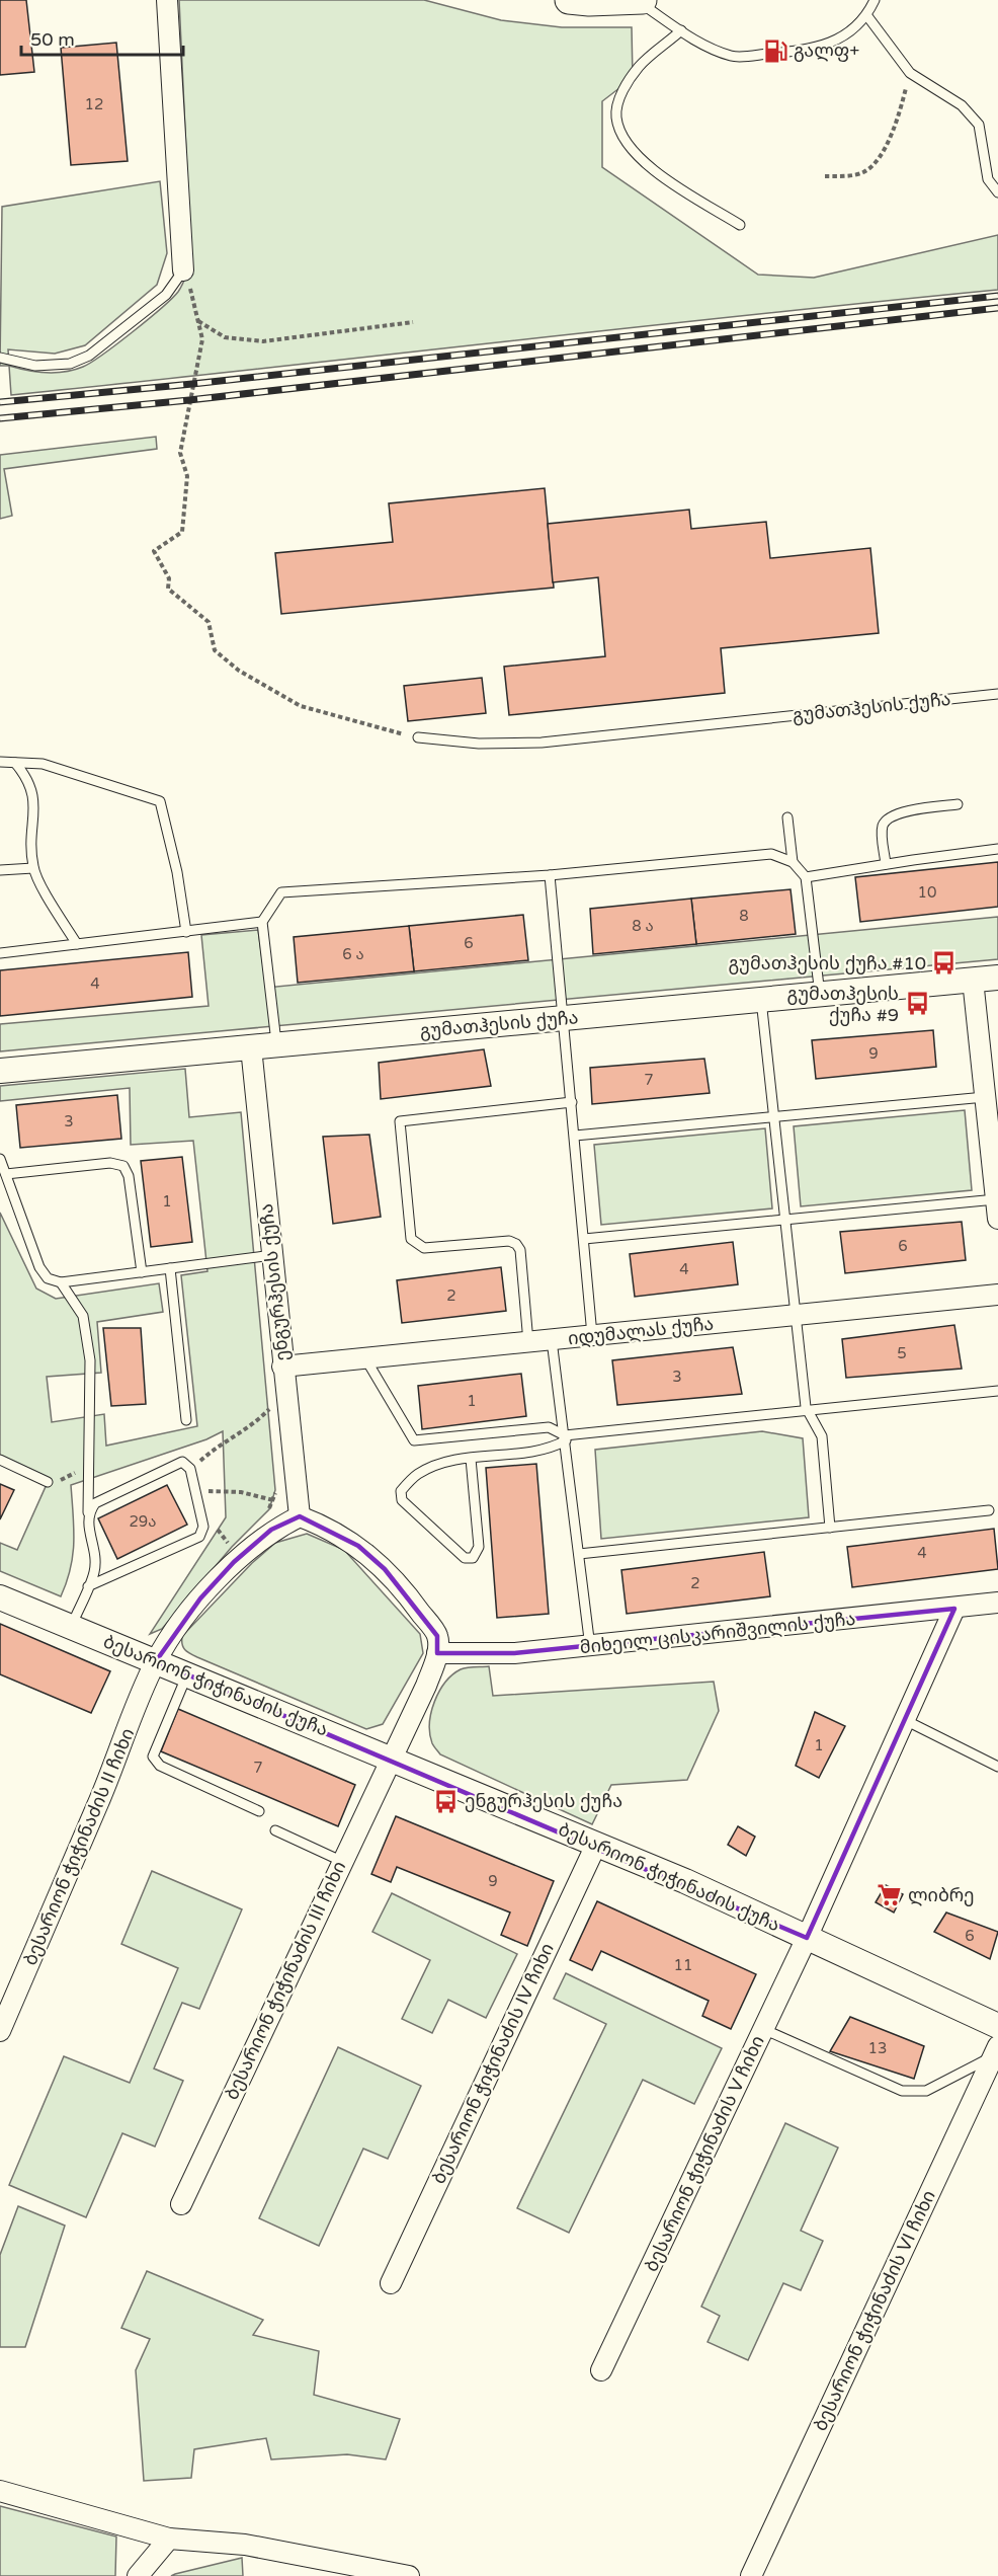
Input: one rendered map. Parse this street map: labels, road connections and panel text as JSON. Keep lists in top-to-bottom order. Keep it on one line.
{"streets":{"street":["გუმათჰესის ქუჩა","ენგურჰესის ქუჩა","იდუმალას ქუჩა","მიხეილ ცისკარიშვილის ქუჩა","ბესარიონ ჭიჭინაძის ქუჩა","ბესარიონ ჭიჭინაძის II ჩიხი","ბესარიონ ჭიჭინაძის III ჩიხი","ბესარიონ ჭიჭინაძის IV ჩიხი","ბესარიონ ჭიჭინაძის V ჩიხი","ბესარიონ ჭიჭინაძის VI ჩიხი"]},"crossings":[["გუმათჰესის ქუჩა","ენგურჰესის ქუჩა"],["ენგურჰესის ქუჩა","იდუმალას ქუჩა"],["მიხეილ ცისკარიშვილის ქუჩა","ბესარიონ ჭიჭინაძის V ჩიხი"],["ბესარიონ ჭიჭინაძის ქუჩა","ბესარიონ ჭიჭინაძის II ჩიხი"],["ბესარიონ ჭიჭინაძის ქუჩა","ბესარიონ ჭიჭინაძის III ჩიხი"],["ბესარიონ ჭიჭინაძის ქუჩა","ბესარიონ ჭიჭინაძის IV ჩიხი"],["ბესარიონ ჭიჭინაძის ქუჩა","ბესარიონ ჭიჭინაძის V ჩიხი"]],"places":{"fuel station":["გალფ+"],"bus stop":["გუმათჰესის ქუჩა #10","გუმათჰესის ქუჩა #9","ენგურჰესის ქუჩა"],"supermarket":["ლიბრე"]},"house_numbers":["12","10","8","8 ა","6","6 ა","4","9","7","3","1","6","4","2","5","3","1","29ა","4","2","1","7","9","6","11","13"],"scale_bar":"50 m"}
